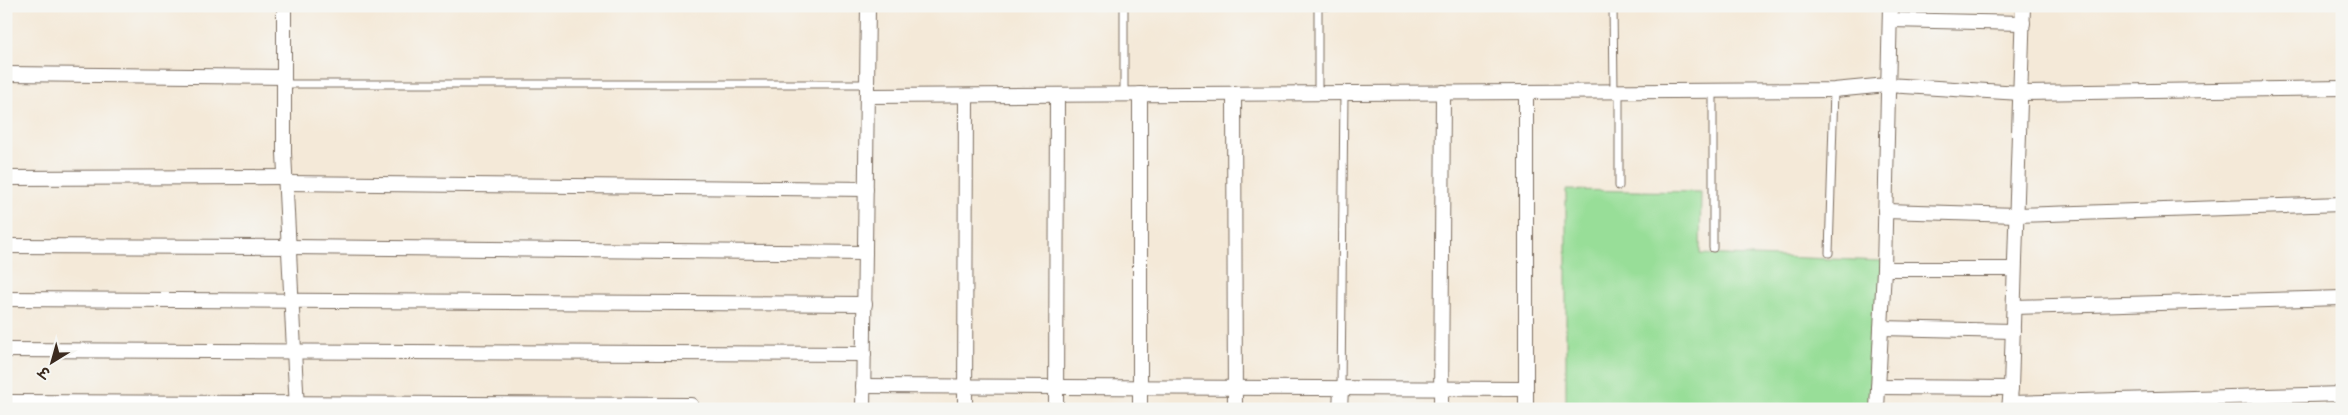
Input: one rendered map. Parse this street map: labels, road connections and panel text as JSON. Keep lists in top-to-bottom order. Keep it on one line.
{"north":"bottom left"}
